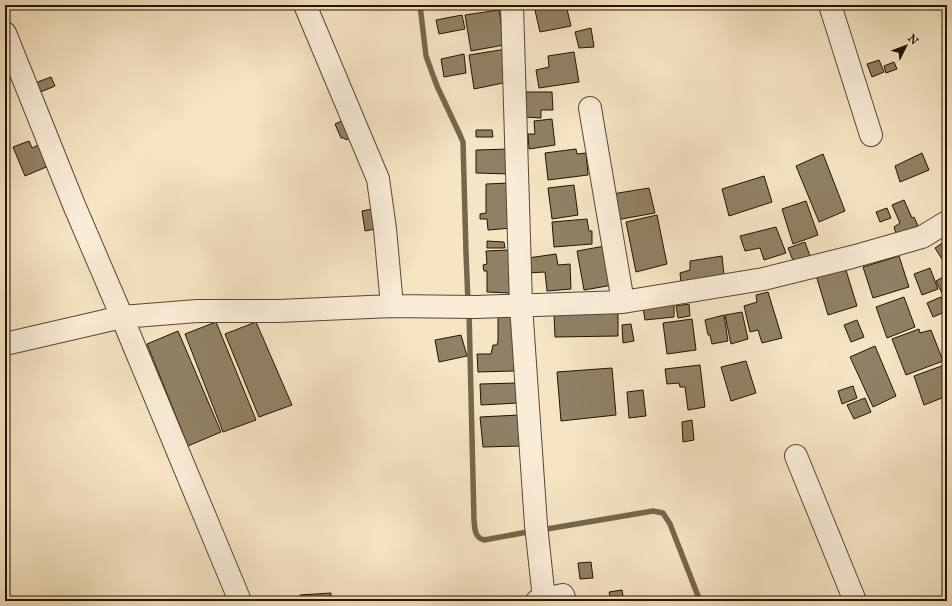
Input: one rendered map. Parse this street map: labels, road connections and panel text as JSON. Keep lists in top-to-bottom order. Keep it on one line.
{"north":"top right"}
